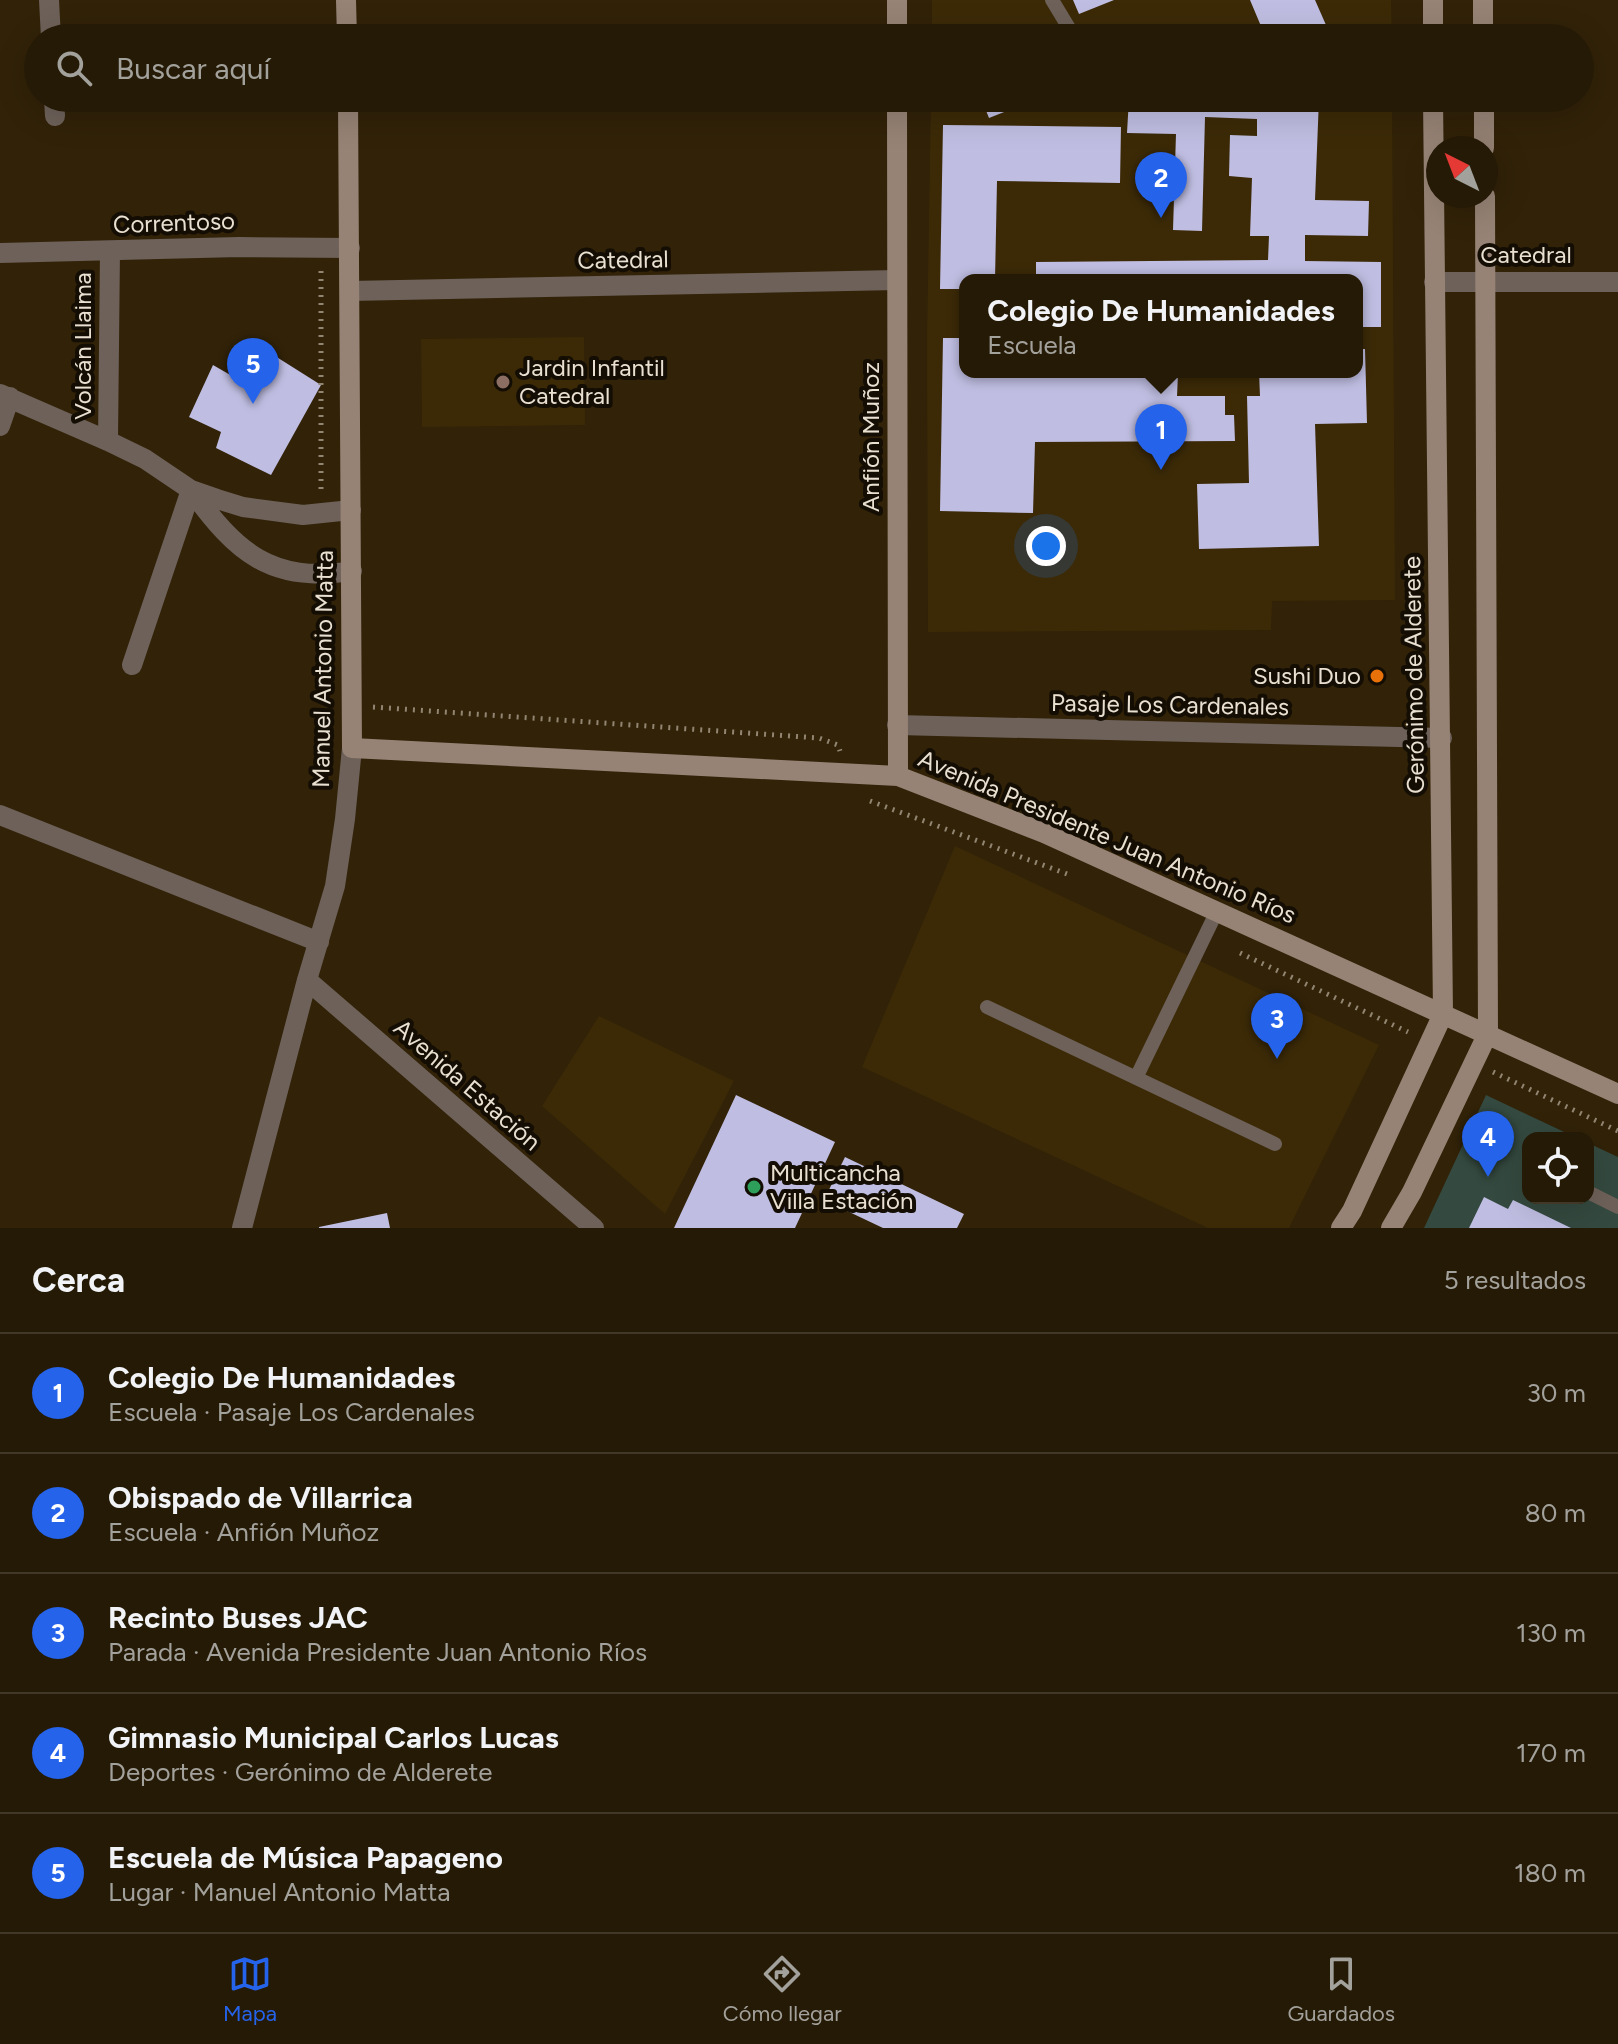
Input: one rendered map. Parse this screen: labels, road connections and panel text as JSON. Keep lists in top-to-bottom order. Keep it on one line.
{"streets":{"street":["Correntoso","Catedral","Volcán Llaima","Anfión Muñoz","Manuel Antonio Matta","Gerónimo de Alderete","Pasaje Los Cardenales","Avenida Presidente Juan Antonio Ríos","Avenida Estación"]},"crossings":[["Correntoso","Volcán Llaima"],["Correntoso","Manuel Antonio Matta"],["Catedral","Anfión Muñoz"],["Catedral","Manuel Antonio Matta"],["Catedral","Gerónimo de Alderete"],["Anfión Muñoz","Pasaje Los Cardenales"],["Anfión Muñoz","Avenida Presidente Juan Antonio Ríos"],["Manuel Antonio Matta","Avenida Presidente Juan Antonio Ríos"],["Manuel Antonio Matta","Avenida Estación"],["Gerónimo de Alderete","Pasaje Los Cardenales"],["Gerónimo de Alderete","Avenida Presidente Juan Antonio Ríos"]],"places":["Jardin Infantil Catedral","Sushi Duo","Multicancha Villa Estación"],"north":"top left","page":{"search":"Buscar aquí","pins":["2","5","1","3","4"],"popup":["Colegio De Humanidades","Escuela"],"heading":["Cerca","5 resultados"],"list":[{"mark":"1","name":"Colegio De Humanidades","note":"Escuela · Pasaje Los Cardenales","value":"30 m"},{"mark":"2","name":"Obispado de Villarrica","note":"Escuela · Anfión Muñoz","value":"80 m"},{"mark":"3","name":"Recinto Buses JAC","note":"Parada · Avenida Presidente Juan Antonio Ríos","value":"130 m"},{"mark":"4","name":"Gimnasio Municipal Carlos Lucas","note":"Deportes · Gerónimo de Alderete","value":"170 m"},{"mark":"5","name":"Escuela de Música Papageno","note":"Lugar · Manuel Antonio Matta","value":"180 m"}],"nav":["Mapa","Cómo llegar","Guardados"]}}
